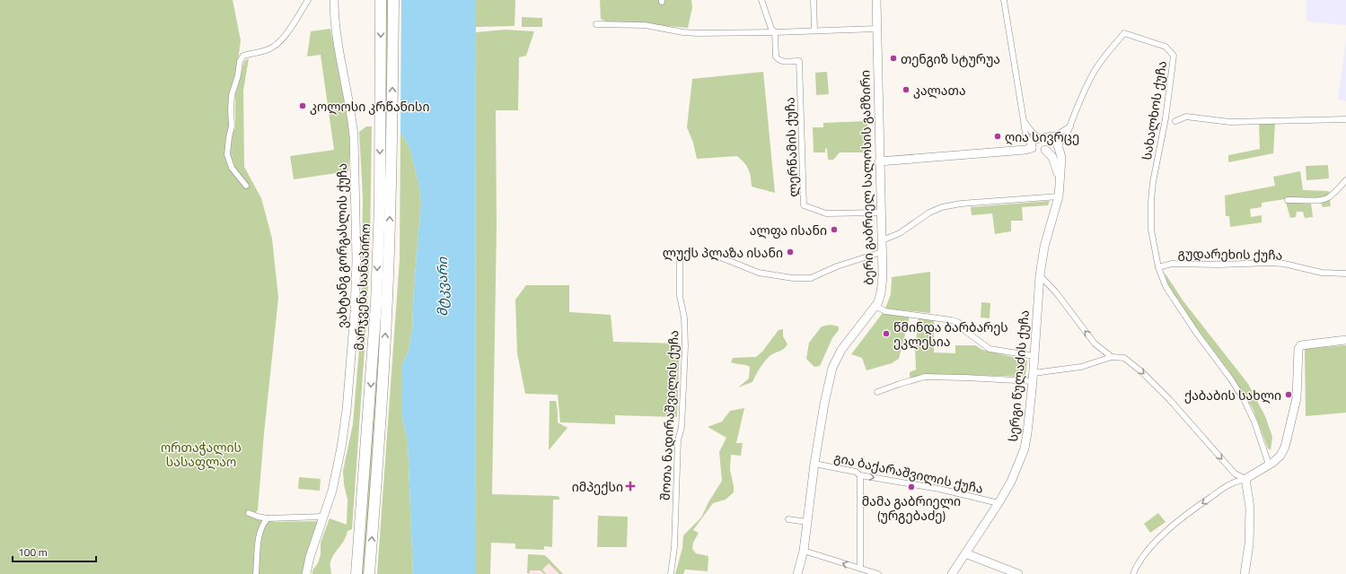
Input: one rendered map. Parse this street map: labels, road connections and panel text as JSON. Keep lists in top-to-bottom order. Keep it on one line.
{"streets":{"highway":["მარჯვენა სანაპირო"],"street":["სახალხოს ქუჩა","ლერწამის ქუჩა","ბერი გაბრიელ სალოსის გამზირი","ვახტანგ გორგასლის ქუჩა","გუდარეხის ქუჩა","სერგი წულაძის ქუჩა","შოთა ნადირაშვილის ქუჩა","გია ბაქარაშვილის ქუჩა"]},"crossings":[["სახალხოს ქუჩა","გუდარეხის ქუჩა"],["სახალხოს ქუჩა","სერგი წულაძის ქუჩა"],["ლერწამის ქუჩა","ბერი გაბრიელ სალოსის გამზირი"],["ბერი გაბრიელ სალოსის გამზირი","გია ბაქარაშვილის ქუჩა"],["სერგი წულაძის ქუჩა","გია ბაქარაშვილის ქუჩა"]],"one_way":["გია ბაქარაშვილის ქუჩა"],"water":["მტკვარი"],"parks":["ორთაჭალის სასაფლაო"],"places":{"other":["თენგიზ სტურუა","კალათა","კოლოსი კრწანისი","ღია სივრცე","ალფა ისანი","ლუქს პლაზა ისანი","წმინდა ბარბარეს ეკლესია","ქაბაბის სახლი","მამა გაბრიელი (ურგებაძე)"],"health":["იმპექსი"]},"scale_bar":"100 m"}
